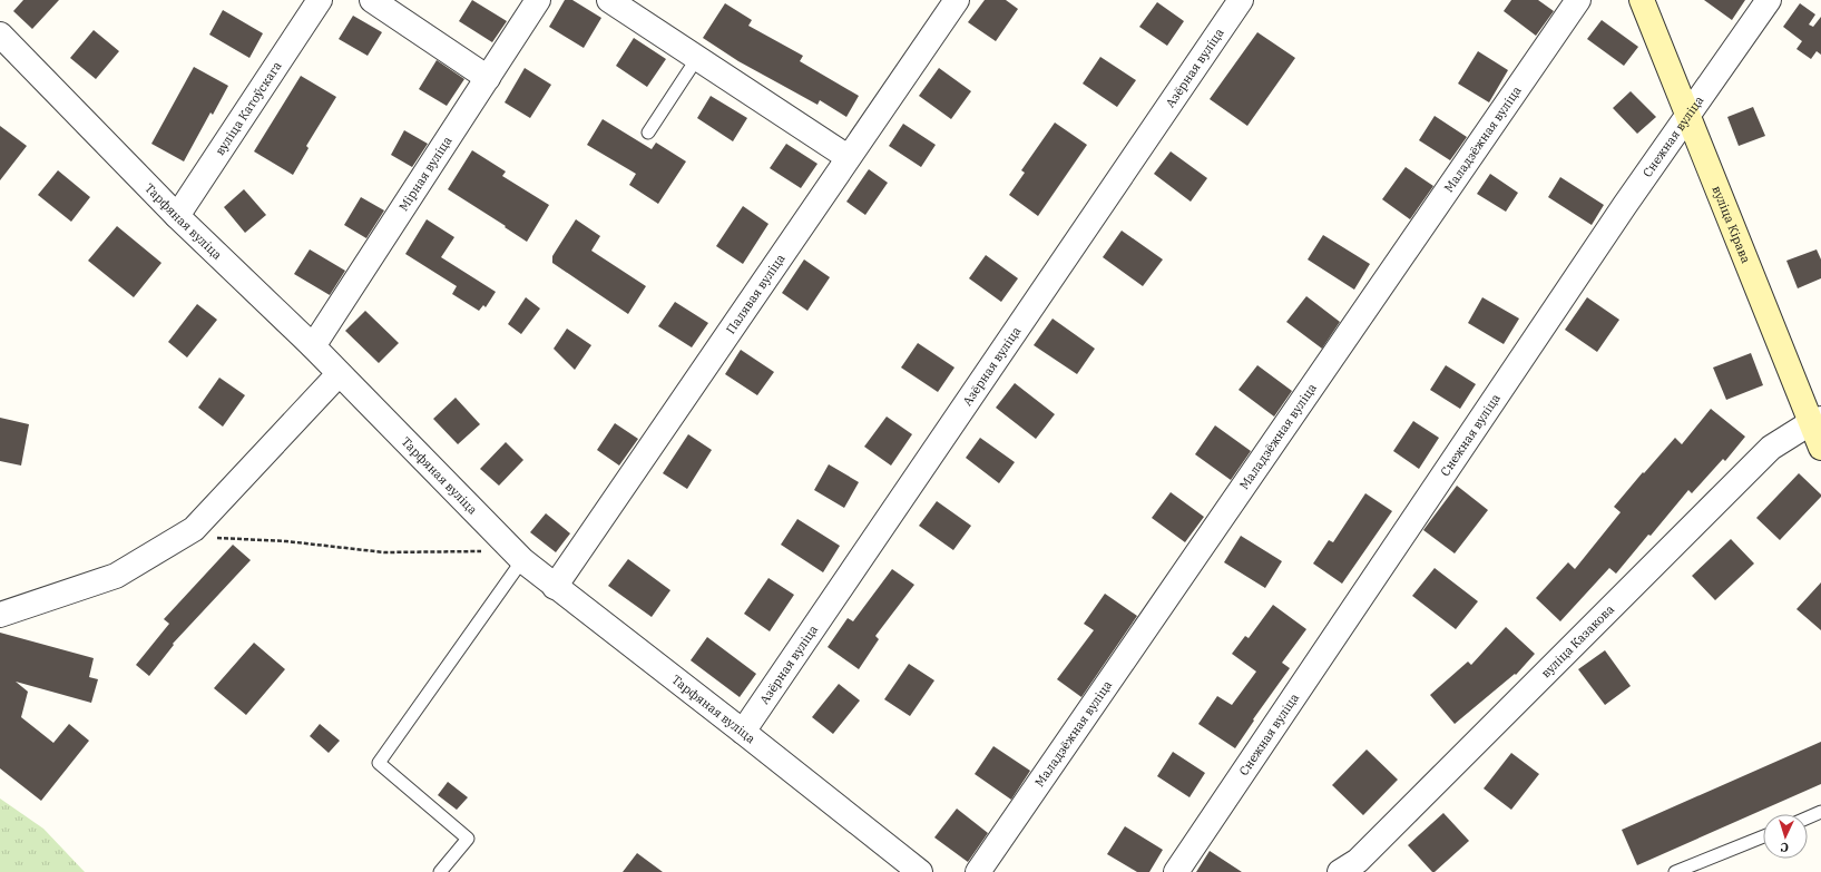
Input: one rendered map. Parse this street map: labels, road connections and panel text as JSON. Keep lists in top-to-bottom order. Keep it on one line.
{"streets":{"main road":["вуліца Кірава"],"street":["Азёрная вуліца","вуліца Катоўскага","Снежная вуліца","Маладзёжная вуліца","Мірная вуліца","Тарфяная вуліца","Палявая вуліца","вуліца Казакова"]},"crossings":[["Азёрная вуліца","Тарфяная вуліца"],["вуліца Катоўскага","Тарфяная вуліца"],["Снежная вуліца","вуліца Кірава"],["Мірная вуліца","Тарфяная вуліца"],["Тарфяная вуліца","Палявая вуліца"],["вуліца Кірава","вуліца Казакова"]],"north":"bottom"}
